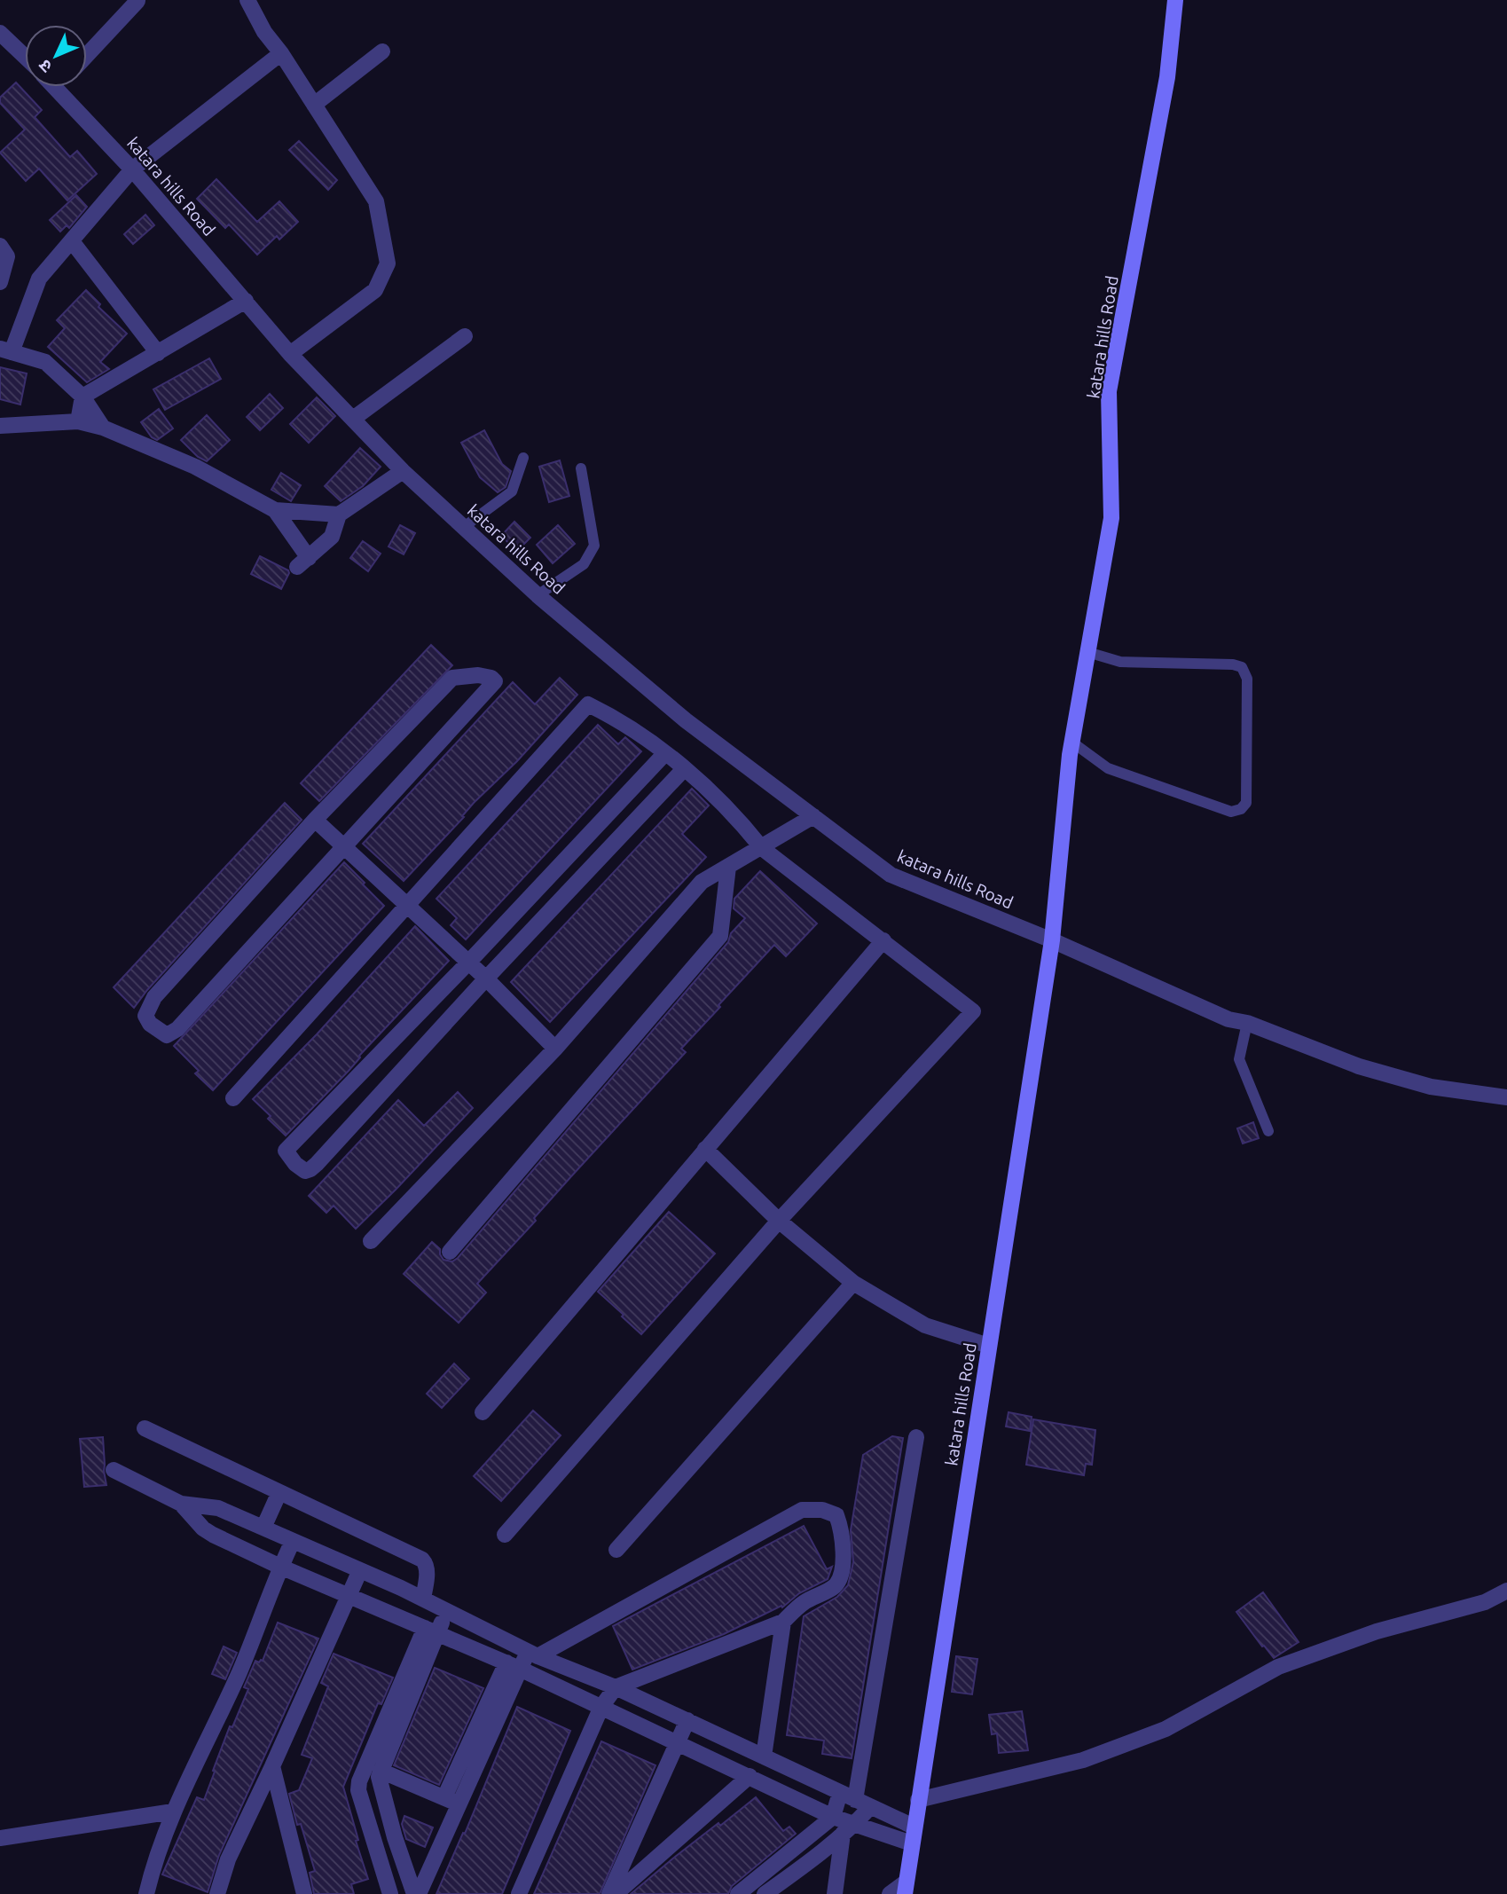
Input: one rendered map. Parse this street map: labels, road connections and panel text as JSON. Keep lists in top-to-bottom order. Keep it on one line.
{"streets":{"main road":["katara hills Road"]},"north":"bottom left"}
